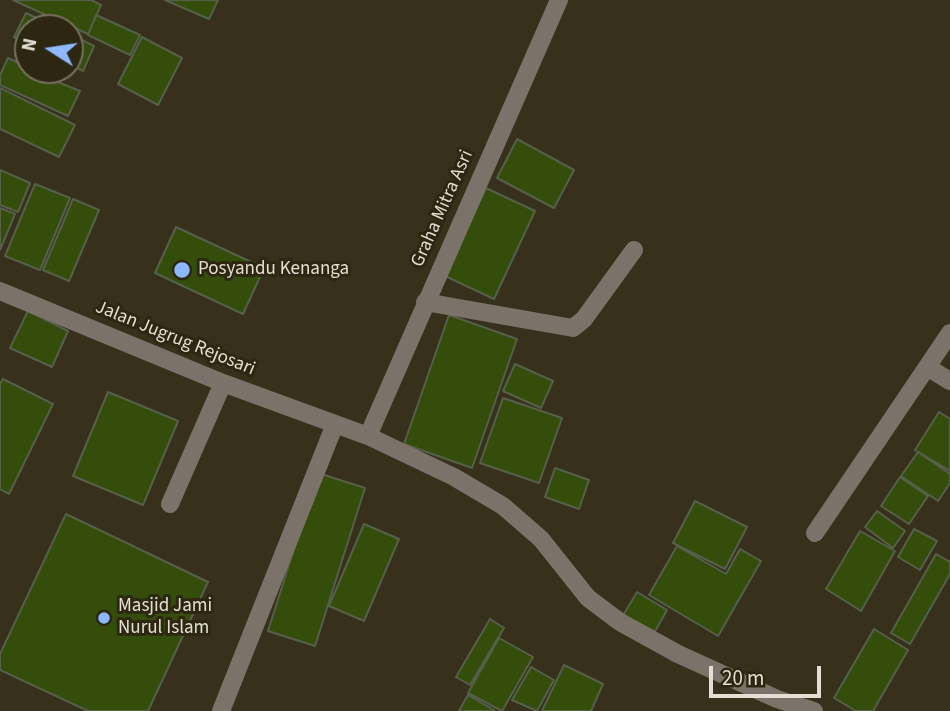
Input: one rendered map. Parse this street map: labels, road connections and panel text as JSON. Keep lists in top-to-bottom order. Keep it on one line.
{"streets":{"street":["Graha Mitra Asri","Jalan Jugrug Rejosari"]},"crossings":[["Graha Mitra Asri","Jalan Jugrug Rejosari"]],"places":["Posyandu Kenanga","Masjid Jami Nurul Islam"],"scale_bar":"20 m","north":"left"}
